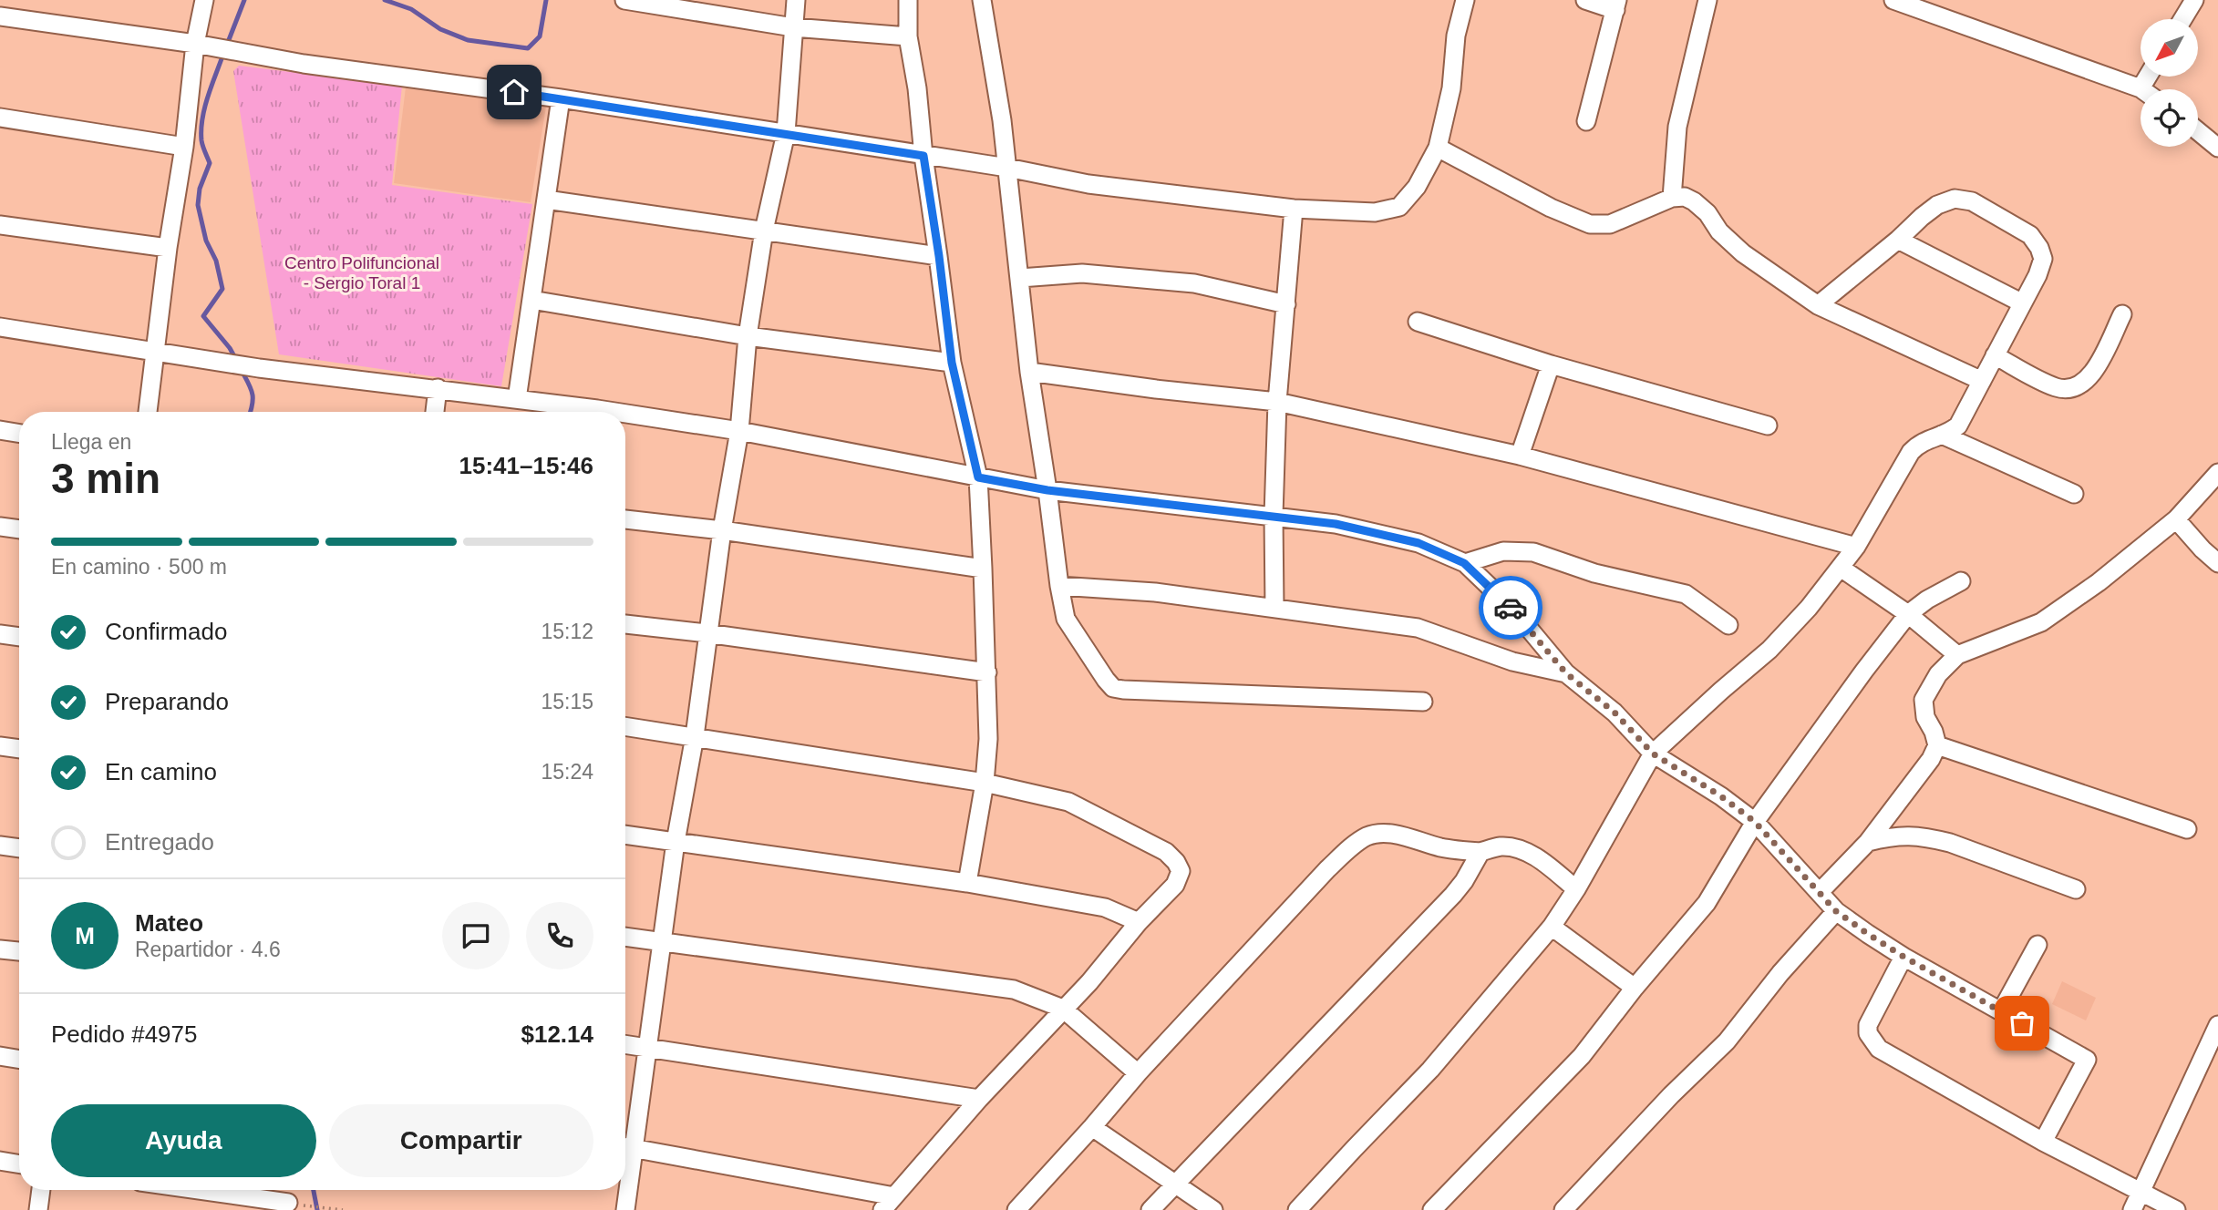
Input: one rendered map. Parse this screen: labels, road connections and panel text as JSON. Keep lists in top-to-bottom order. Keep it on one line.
{"parks":["Centro Polifuncional - Sergio Toral 1"],"north":"bottom left","page":{"heading":["3 min","Llega en","15:41–15:46"],"panel":["Mateo","Repartidor · 4.6","Pedido #4975","$12.14"],"bar":"En camino · 500 m","list":[["Confirmado","15:12"],["Preparando","15:15"],["En camino","15:24"],"Entregado"],"round":"M","buttons":["Ayuda","Compartir"]}}
